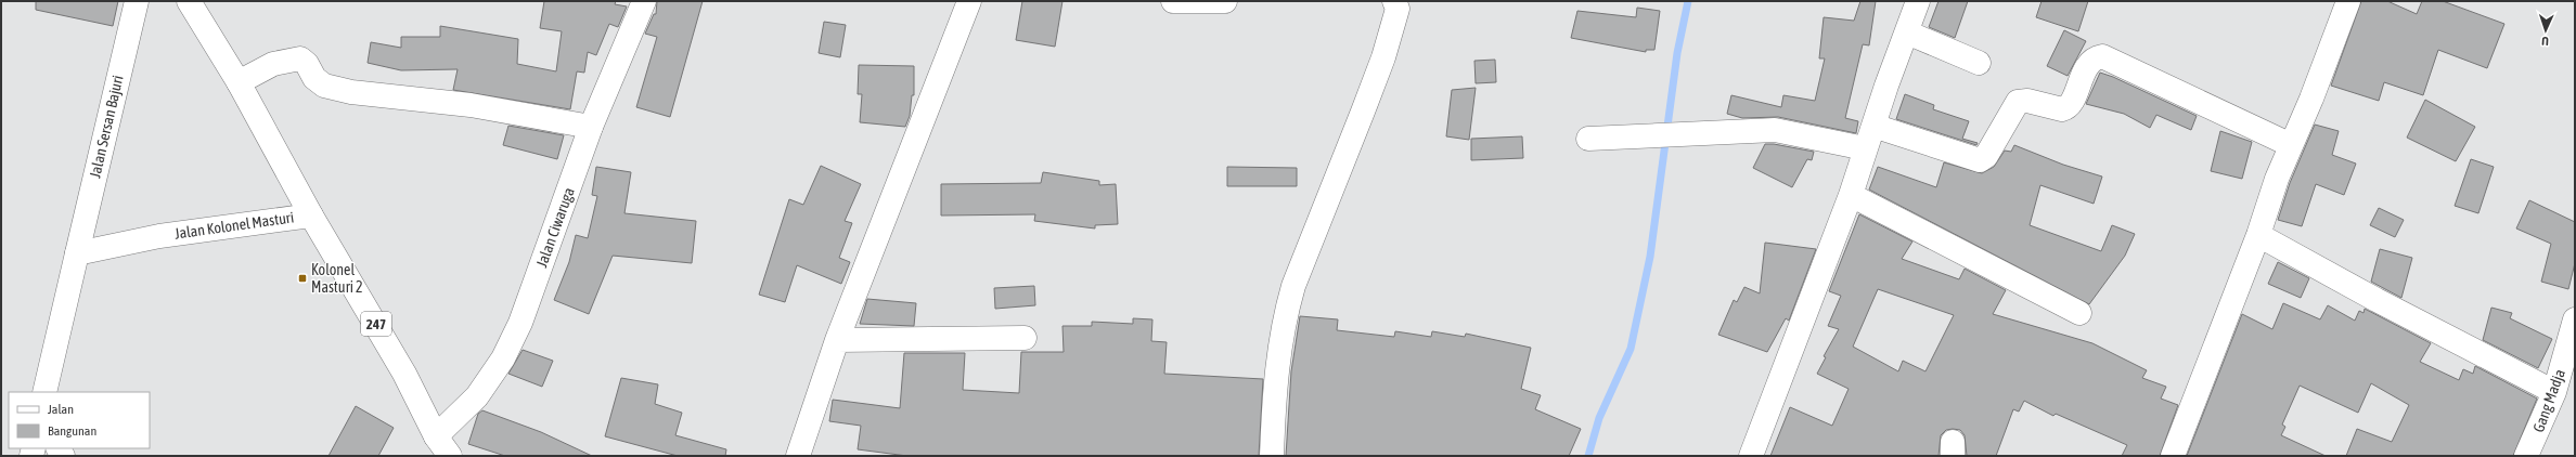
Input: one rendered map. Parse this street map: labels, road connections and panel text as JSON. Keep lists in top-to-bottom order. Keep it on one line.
{"streets":{"street":["Jalan Sersan Bajuri","Jalan Kolonel Masturi","Jalan Ciwaruga","247","Gang Madja"]},"crossings":[["Jalan Sersan Bajuri","Jalan Kolonel Masturi"],["Jalan Kolonel Masturi","Jalan Ciwaruga"]],"places":{"transit":["Kolonel Masturi 2"]},"legend":["Jalan","Bangunan"],"north":"bottom"}
